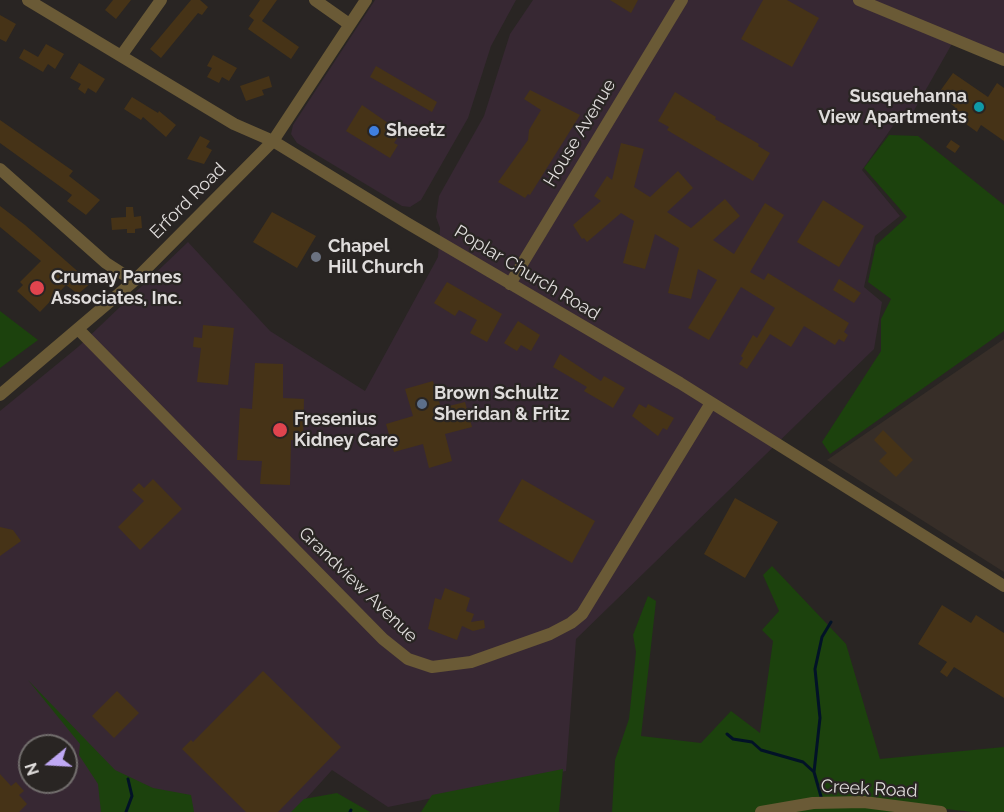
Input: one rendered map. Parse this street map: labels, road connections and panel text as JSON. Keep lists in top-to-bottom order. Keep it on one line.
{"streets":{"street":["House Avenue","Erford Road","Poplar Church Road","Grandview Avenue","Creek Road"]},"crossings":[["House Avenue","Poplar Church Road"],["Erford Road","Poplar Church Road"],["Erford Road","Grandview Avenue"],["Poplar Church Road","Grandview Avenue"]],"places":["Susquehanna View Apartments","Sheetz","Chapel Hill Church","Crumay Parnes Associates, Inc.","Brown Schultz Sheridan & Fritz","Fresenius Kidney Care"],"north":"left"}
